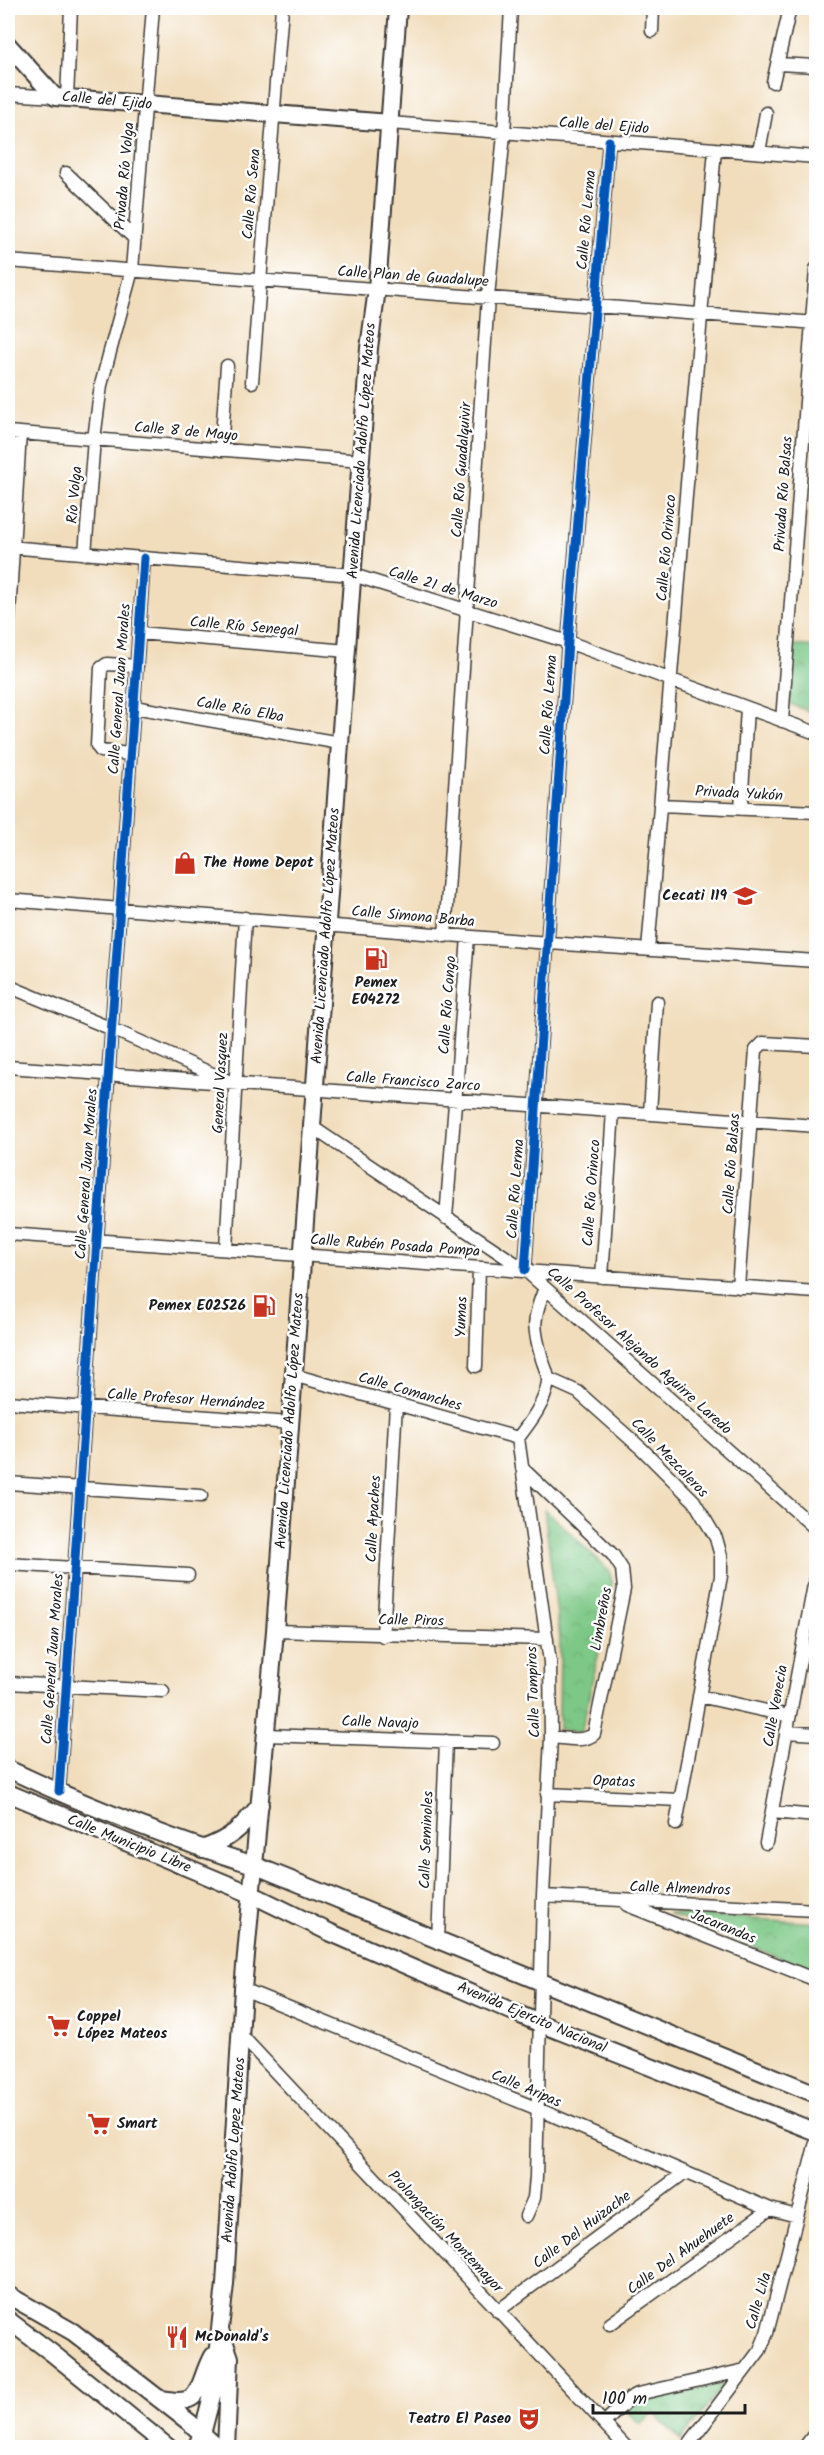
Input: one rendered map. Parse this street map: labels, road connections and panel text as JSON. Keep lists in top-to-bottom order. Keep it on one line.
{"streets":{"main road":["Calle del Ejido","Avenida Licenciado Adolfo López Mateos","Calle Municipio Libre","Avenida Ejercito Nacional","Avenida Adolfo Lopez Mateos"],"street":["Privada Río Volga","Calle Río Sena","Calle Río Lerma","Calle Plan de Guadalupe","Calle 8 de Mayo","Calle Río Guadalquivir","Privada Río Balsas","Río Volga","Calle Río Orinoco","Calle 21 de Marzo","Calle Río Senegal","Calle General Juan Morales","Calle Río Elba","Privada Yukón","Calle Simona Barba","Calle Río Congo","Calle Francisco Zarco","General Vasquez","Calle Río Balsas","Calle Rubén Posada Pompa","Yumas","Calle Profesor Alejando Aguirre Laredo","Calle Comanches","Calle Profesor Hernández","Calle Mezcaleros","Calle Apaches","Limbreños","Calle Piros","Calle Tompiros","Calle Venecia","Calle Navajo","Opatas","Calle Seminoles","Calle Almendros","Jacarandas","Calle Aripas","Calle Del Huizache","Prolongación Montemayor","Calle Del Ahuehuete","Calle Lila"]},"crossings":[["Calle del Ejido","Privada Río Volga"],["Calle del Ejido","Calle Río Sena"],["Calle del Ejido","Calle Río Lerma"],["Calle del Ejido","Avenida Licenciado Adolfo López Mateos"],["Calle del Ejido","Calle Río Guadalquivir"],["Calle del Ejido","Calle Río Orinoco"],["Privada Río Volga","Calle Plan de Guadalupe"],["Privada Río Volga","Calle 8 de Mayo"],["Privada Río Volga","Río Volga"],["Calle Río Sena","Calle Plan de Guadalupe"],["Calle Río Lerma","Calle Plan de Guadalupe"],["Calle Río Lerma","Calle 21 de Marzo"],["Calle Río Lerma","Calle Simona Barba"],["Calle Río Lerma","Calle Francisco Zarco"],["Calle Río Lerma","Calle Rubén Posada Pompa"],["Calle Río Lerma","Calle Profesor Alejando Aguirre Laredo"],["Calle Plan de Guadalupe","Avenida Licenciado Adolfo López Mateos"],["Calle Plan de Guadalupe","Calle Río Guadalquivir"],["Calle Plan de Guadalupe","Privada Río Balsas"],["Calle Plan de Guadalupe","Calle Río Orinoco"],["Calle 8 de Mayo","Avenida Licenciado Adolfo López Mateos"],["Calle 8 de Mayo","Río Volga"],["Avenida Licenciado Adolfo López Mateos","Calle 21 de Marzo"],["Avenida Licenciado Adolfo López Mateos","Calle Río Senegal"],["Avenida Licenciado Adolfo López Mateos","Calle Río Elba"],["Avenida Licenciado Adolfo López Mateos","Calle Simona Barba"],["Avenida Licenciado Adolfo López Mateos","Calle Francisco Zarco"],["Avenida Licenciado Adolfo López Mateos","Calle Rubén Posada Pompa"],["Avenida Licenciado Adolfo López Mateos","Calle Profesor Alejando Aguirre Laredo"],["Avenida Licenciado Adolfo López Mateos","Calle Comanches"],["Avenida Licenciado Adolfo López Mateos","Calle Profesor Hernández"],["Avenida Licenciado Adolfo López Mateos","Calle Piros"],["Avenida Licenciado Adolfo López Mateos","Calle Navajo"],["Avenida Licenciado Adolfo López Mateos","Avenida Adolfo Lopez Mateos"],["Calle Río Guadalquivir","Calle 21 de Marzo"],["Calle Río Guadalquivir","Calle Simona Barba"],["Privada Río Balsas","Calle 21 de Marzo"],["Río Volga","Calle 21 de Marzo"],["Calle Río Orinoco","Calle 21 de Marzo"],["Calle Río Orinoco","Privada Yukón"],["Calle Río Orinoco","Calle Simona Barba"],["Calle Río Orinoco","Calle Francisco Zarco"],["Calle Río Orinoco","Calle Rubén Posada Pompa"],["Calle 21 de Marzo","Calle General Juan Morales"],["Calle Río Senegal","Calle General Juan Morales"],["Calle General Juan Morales","Calle Río Elba"],["Calle General Juan Morales","Calle Simona Barba"],["Calle General Juan Morales","Calle Francisco Zarco"],["Calle General Juan Morales","Calle Rubén Posada Pompa"],["Calle General Juan Morales","Calle Profesor Hernández"],["Calle Simona Barba","Calle Río Congo"],["Calle Simona Barba","General Vasquez"],["Calle Río Congo","Calle Francisco Zarco"],["Calle Río Congo","Calle Profesor Alejando Aguirre Laredo"],["Calle Francisco Zarco","General Vasquez"],["Calle Francisco Zarco","Calle Río Balsas"],["General Vasquez","Calle Rubén Posada Pompa"],["Calle Río Balsas","Calle Rubén Posada Pompa"],["Calle Rubén Posada Pompa","Yumas"],["Calle Rubén Posada Pompa","Calle Profesor Alejando Aguirre Laredo"],["Calle Comanches","Calle Apaches"],["Calle Comanches","Calle Tompiros"],["Calle Mezcaleros","Opatas"],["Calle Apaches","Calle Piros"],["Limbreños","Calle Tompiros"],["Calle Piros","Calle Tompiros"],["Calle Tompiros","Opatas"],["Calle Tompiros","Calle Almendros"],["Calle Tompiros","Avenida Ejercito Nacional"],["Calle Tompiros","Calle Aripas"],["Calle Navajo","Calle Seminoles"],["Calle Municipio Libre","Avenida Ejercito Nacional"],["Calle Municipio Libre","Avenida Adolfo Lopez Mateos"],["Calle Almendros","Jacarandas"],["Avenida Ejercito Nacional","Avenida Adolfo Lopez Mateos"],["Calle Aripas","Avenida Adolfo Lopez Mateos"],["Calle Aripas","Calle Del Huizache"],["Calle Aripas","Calle Del Ahuehuete"],["Calle Aripas","Calle Lila"],["Avenida Adolfo Lopez Mateos","Prolongación Montemayor"],["Calle Del Huizache","Prolongación Montemayor"]],"places":{"shop":["The Home Depot"],"school or university":["Cecati 119"],"fuel station":["Pemex E04272","Pemex E02526"],"supermarket":["Coppel López Mateos","Smart"],"restaurant":["McDonald's"],"theatre":["Teatro El Paseo"]},"scale_bar":"100 m"}
